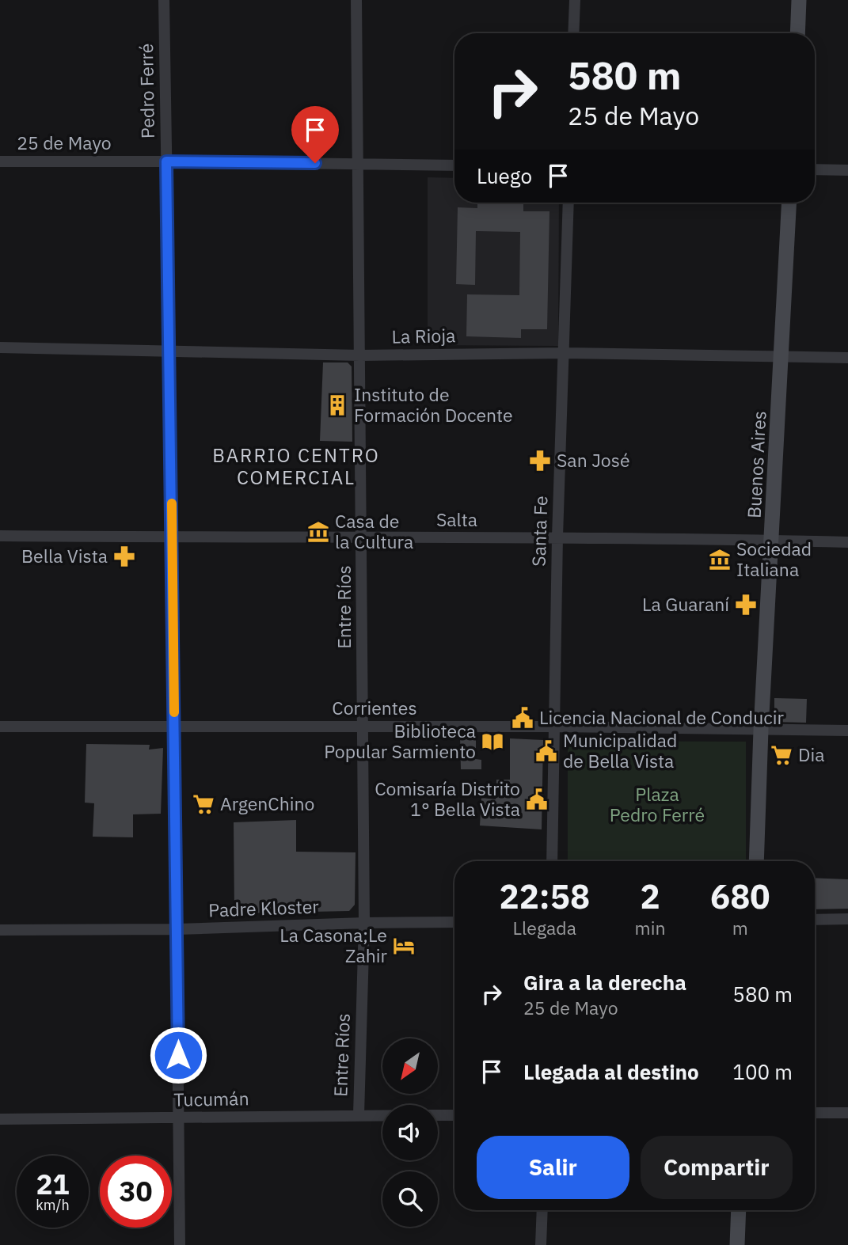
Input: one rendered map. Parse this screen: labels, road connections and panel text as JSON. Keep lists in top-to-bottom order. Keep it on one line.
{"streets":{"street":["Pedro Ferré","25 de Mayo","La Rioja","Buenos Aires","Salta","Santa Fe","Entre Ríos","Corrientes","Padre Kloster","Tucumán"]},"crossings":[["Pedro Ferré","25 de Mayo"],["Pedro Ferré","La Rioja"],["Pedro Ferré","Salta"],["Pedro Ferré","Corrientes"],["Pedro Ferré","Padre Kloster"],["Pedro Ferré","Tucumán"],["25 de Mayo","Entre Ríos"],["La Rioja","Buenos Aires"],["La Rioja","Santa Fe"],["La Rioja","Entre Ríos"],["Buenos Aires","Salta"],["Buenos Aires","Corrientes"],["Salta","Santa Fe"],["Salta","Entre Ríos"],["Santa Fe","Corrientes"],["Entre Ríos","Corrientes"],["Entre Ríos","Padre Kloster"],["Entre Ríos","Tucumán"]],"districts":["BARRIO CENTRO COMERCIAL"],"parks":["Plaza Pedro Ferré"],"places":{"building":["Instituto de Formación Docente"],"pharmacy":["San José","Bella Vista","La Guaraní"],"museum":["Casa de la Cultura","Sociedad Italiana"],"public building":["Licencia Nacional de Conducir","Municipalidad de Bella Vista","Comisaría Distrito 1° Bella Vista"],"library":["Biblioteca Popular Sarmiento"],"supermarket":["Dia","ArgenChino"],"hotel":["La Casona;Le Zahir"]},"north":"bottom left","page":{"turn":["580 m","25 de Mayo"],"then":"Luego","eta":["22:58","Llegada","2","min","680","m"],"list":[{"name":"Gira a la derecha","note":"25 de Mayo","value":"580 m"},{"name":"Llegada al destino","value":"100 m"}],"buttons":["Salir","Compartir"],"speed":"21 km/h","limit":"30"}}
